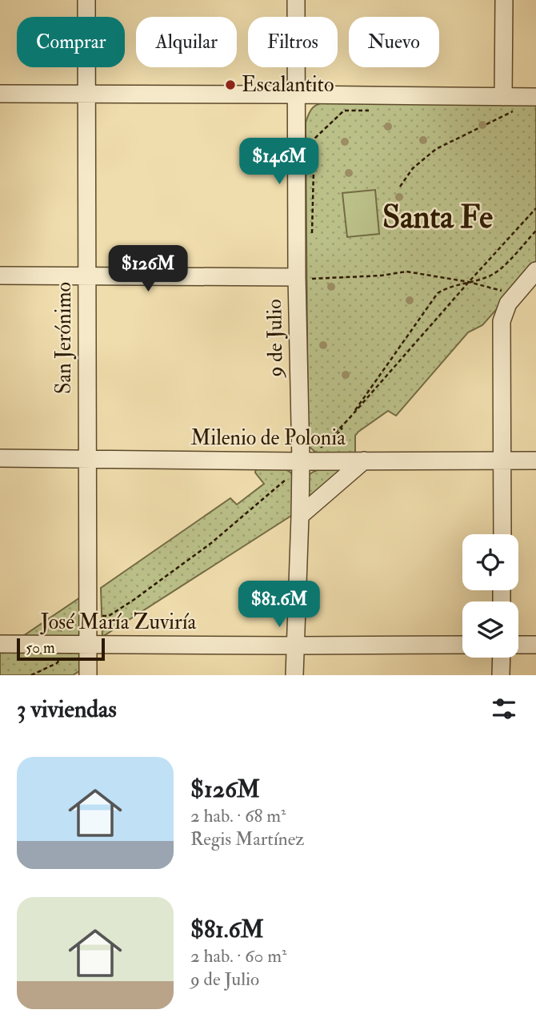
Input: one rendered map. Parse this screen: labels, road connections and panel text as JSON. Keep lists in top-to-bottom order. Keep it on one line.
{"streets":{"street":["San Jerónimo","9 de Julio","Milenio de Polonia","José María Zuviría"]},"crossings":[["San Jerónimo","Milenio de Polonia"],["San Jerónimo","José María Zuviría"],["9 de Julio","Milenio de Polonia"],["9 de Julio","José María Zuviría"]],"districts":["Santa Fe"],"places":["Escalantito"],"scale_bar":"50 m","page":{"chip":["Comprar","Alquilar","Filtros","Nuevo"],"price":["$146M","$126M","$81.6M"],"scale":"50 m","heading":"3 viviendas","list":[{"name":"$126M","note":"2 hab. · 68 m² · Regis Martínez"},{"name":"$81.6M","note":"2 hab. · 60 m² · 9 de Julio"}]}}
